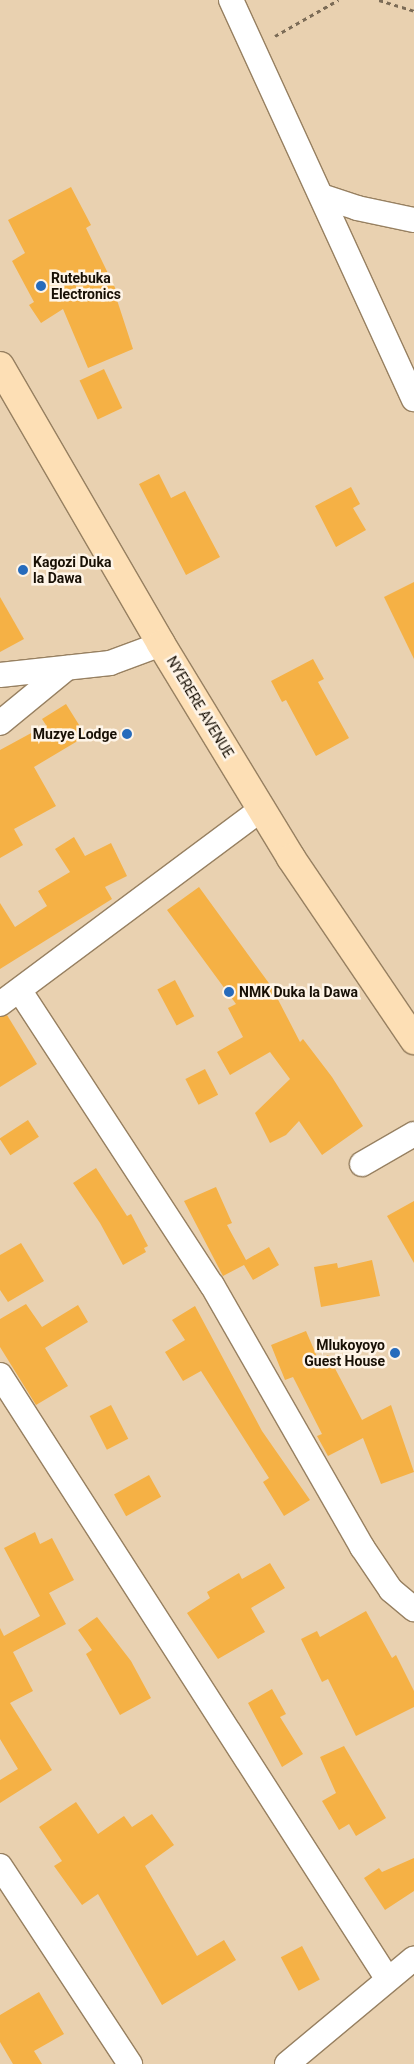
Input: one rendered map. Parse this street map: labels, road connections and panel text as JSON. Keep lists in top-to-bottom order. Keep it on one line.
{"streets":{"main road":["NYERERE AVENUE"]},"places":["Rutebuka Electronics","Kagozi Duka la Dawa","Muzye Lodge","NMK Duka la Dawa","Mlukoyoyo Guest House"]}
